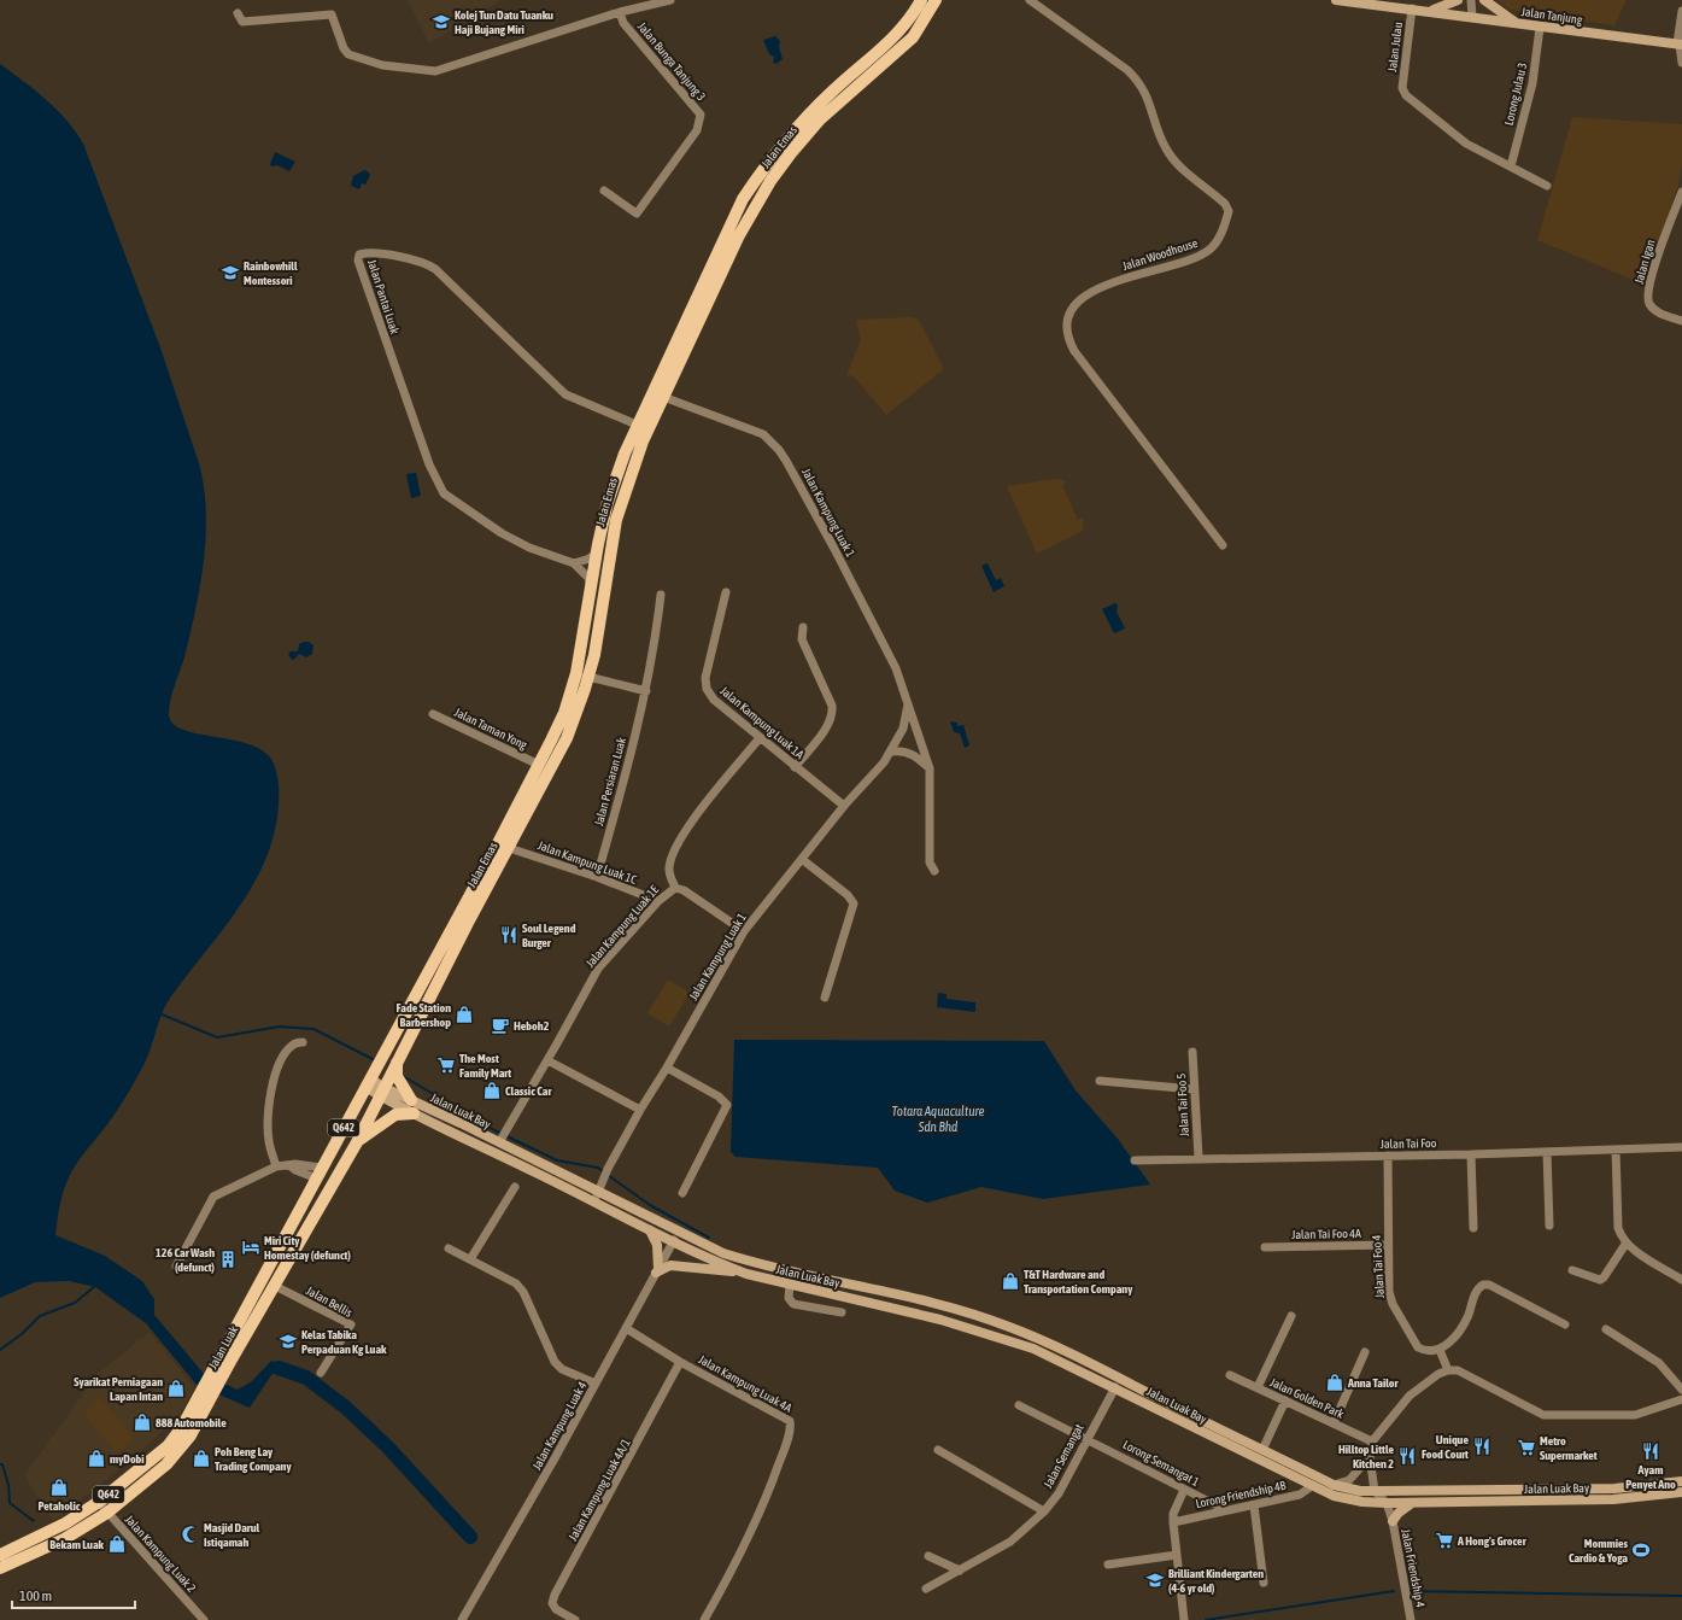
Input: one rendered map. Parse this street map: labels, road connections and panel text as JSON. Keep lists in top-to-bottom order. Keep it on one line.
{"streets":{"main road":["Jalan Emas","Q642","Jalan Luak"],"street":["Jalan Tanjung","Jalan Julau","Jalan Bunga Tanjung 3","Lorong Julau 3","Jalan Woodhouse","Jalan Igan","Jalan Pantai Luak","Jalan Kampung Luak 1","Jalan Kampung Luak 1A","Jalan Taman Yong","Jalan Persiaran Luak","Jalan Kampung Luak 1C","Jalan Kampung Luak 1E","Jalan Tai Foo 5","Jalan Luak Bay","Jalan Tai Foo","Jalan Tai Foo 4A","Jalan Tai Foo 4","Jalan Bellis","Jalan Kampung Luak 4A","Jalan Golden Park","Jalan Kampung Luak 4","Jalan Semangat","Lorong Semangat 1","Jalan Kampung Luak 4A/1","Lorong Friendship 4B","Jalan Kampung Luak 2","Jalan Friendship 4"]},"crossings":[["Jalan Tanjung","Jalan Julau"],["Jalan Tanjung","Lorong Julau 3"],["Jalan Julau","Lorong Julau 3"],["Jalan Emas","Jalan Pantai Luak"],["Jalan Emas","Jalan Kampung Luak 1"],["Jalan Emas","Jalan Taman Yong"],["Jalan Emas","Jalan Kampung Luak 1C"],["Jalan Emas","Jalan Luak"],["Jalan Kampung Luak 1","Jalan Kampung Luak 1A"],["Jalan Kampung Luak 1","Jalan Luak Bay"],["Jalan Persiaran Luak","Jalan Kampung Luak 1C"],["Jalan Kampung Luak 1C","Jalan Kampung Luak 1E"],["Jalan Kampung Luak 1E","Jalan Luak Bay"],["Jalan Tai Foo 5","Jalan Tai Foo"],["Jalan Luak Bay","Jalan Luak"],["Jalan Luak Bay","Jalan Kampung Luak 4"],["Jalan Luak Bay","Jalan Semangat"],["Jalan Luak Bay","Lorong Friendship 4B"],["Jalan Luak Bay","Jalan Friendship 4"],["Jalan Tai Foo","Jalan Tai Foo 4"],["Jalan Tai Foo 4A","Jalan Tai Foo 4"],["Jalan Bellis","Jalan Luak"],["Jalan Luak","Jalan Kampung Luak 2"],["Jalan Kampung Luak 4A","Jalan Kampung Luak 4"],["Jalan Kampung Luak 4A","Jalan Kampung Luak 4A/1"],["Jalan Semangat","Lorong Semangat 1"],["Lorong Semangat 1","Lorong Friendship 4B"]],"water":["Totara Aquaculture Sdn Bhd"],"places":{"school or university":["Kolej Tun Datu Tuanku Haji Bujang Miri","Rainbowhill Montessori","Kelas Tabika Perpaduan Kg Luak","Brilliant Kindergarten (4-6 yr old)"],"restaurant":["Soul Legend Burger","Unique Food Court","Ayam Penyet Ano","Hilltop Little Kitchen 2"],"shop":["Fade Station Barbershop","Classic Car","T&T Hardware and Transportation Company","Anna Tailor","Syarikat Perniagaan Lapan Intan","888 Automobile","myDobi","Poh Beng Lay Trading Company","Petaholic","Bekam Luak"],"cafe":["Heboh2"],"supermarket":["The Most Family Mart","Metro Supermarket","A Hong's Grocer"],"hotel":["Miri City Homestay (defunct)"],"building":["126 Car Wash (defunct)"],"mosque":["Masjid Darul Istiqamah"],"sports":["Mommies Cardio & Yoga"]},"scale_bar":"100 m"}
